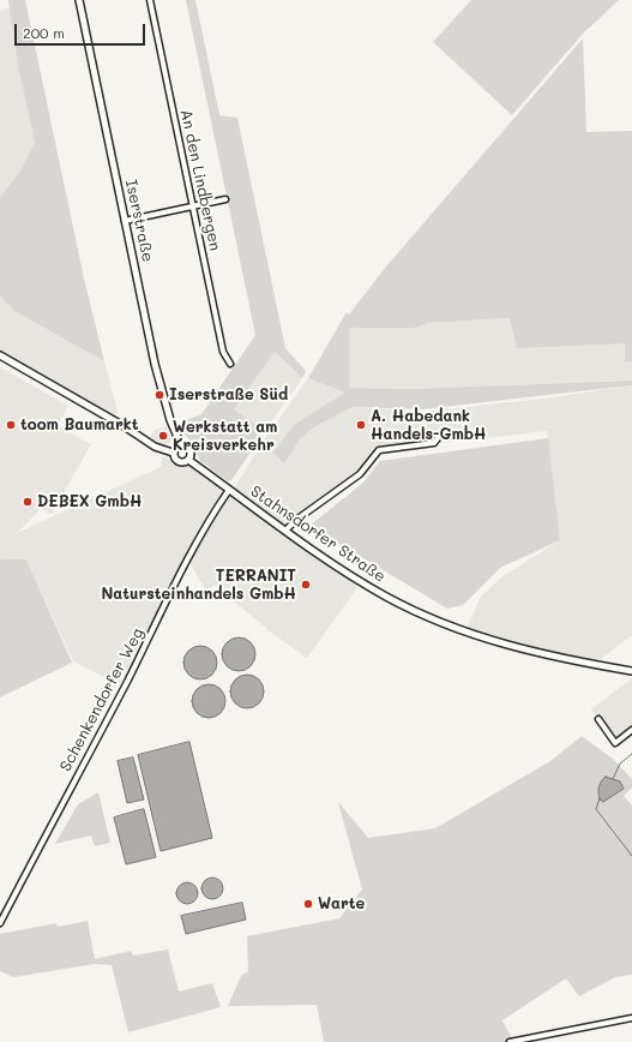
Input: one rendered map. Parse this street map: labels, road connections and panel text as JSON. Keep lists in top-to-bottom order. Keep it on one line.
{"streets":{"street":["An den Lindbergen","Iserstraße","Stahnsdorfer Straße","Schenkendorfer Weg"]},"crossings":[["Iserstraße","Stahnsdorfer Straße"],["Stahnsdorfer Straße","Schenkendorfer Weg"]],"places":["Iserstraße Süd","toom Baumarkt","A. Habedank Handels-GmbH","Werkstatt am Kreisverkehr","DEBEX GmbH","TERRANIT Natursteinhandels GmbH","Warte"],"scale_bar":"200 m"}
